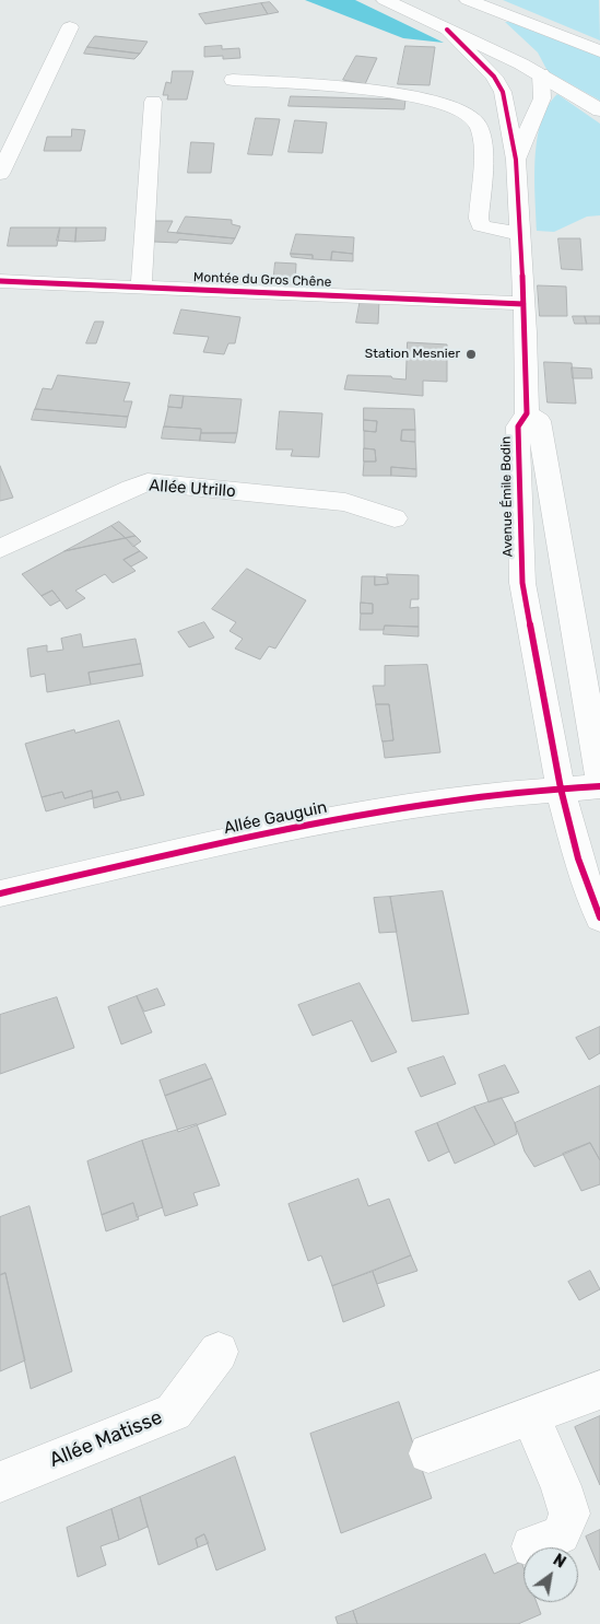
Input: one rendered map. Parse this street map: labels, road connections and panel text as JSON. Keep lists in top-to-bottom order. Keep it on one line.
{"streets":{"street":["Montée du Gros Chêne","Allée Utrillo","Avenue Émile Bodin","Allée Gauguin","Allée Matisse"]},"crossings":[["Montée du Gros Chêne","Avenue Émile Bodin"],["Avenue Émile Bodin","Allée Gauguin"]],"places":["Station Mesnier"],"north":"top right"}
